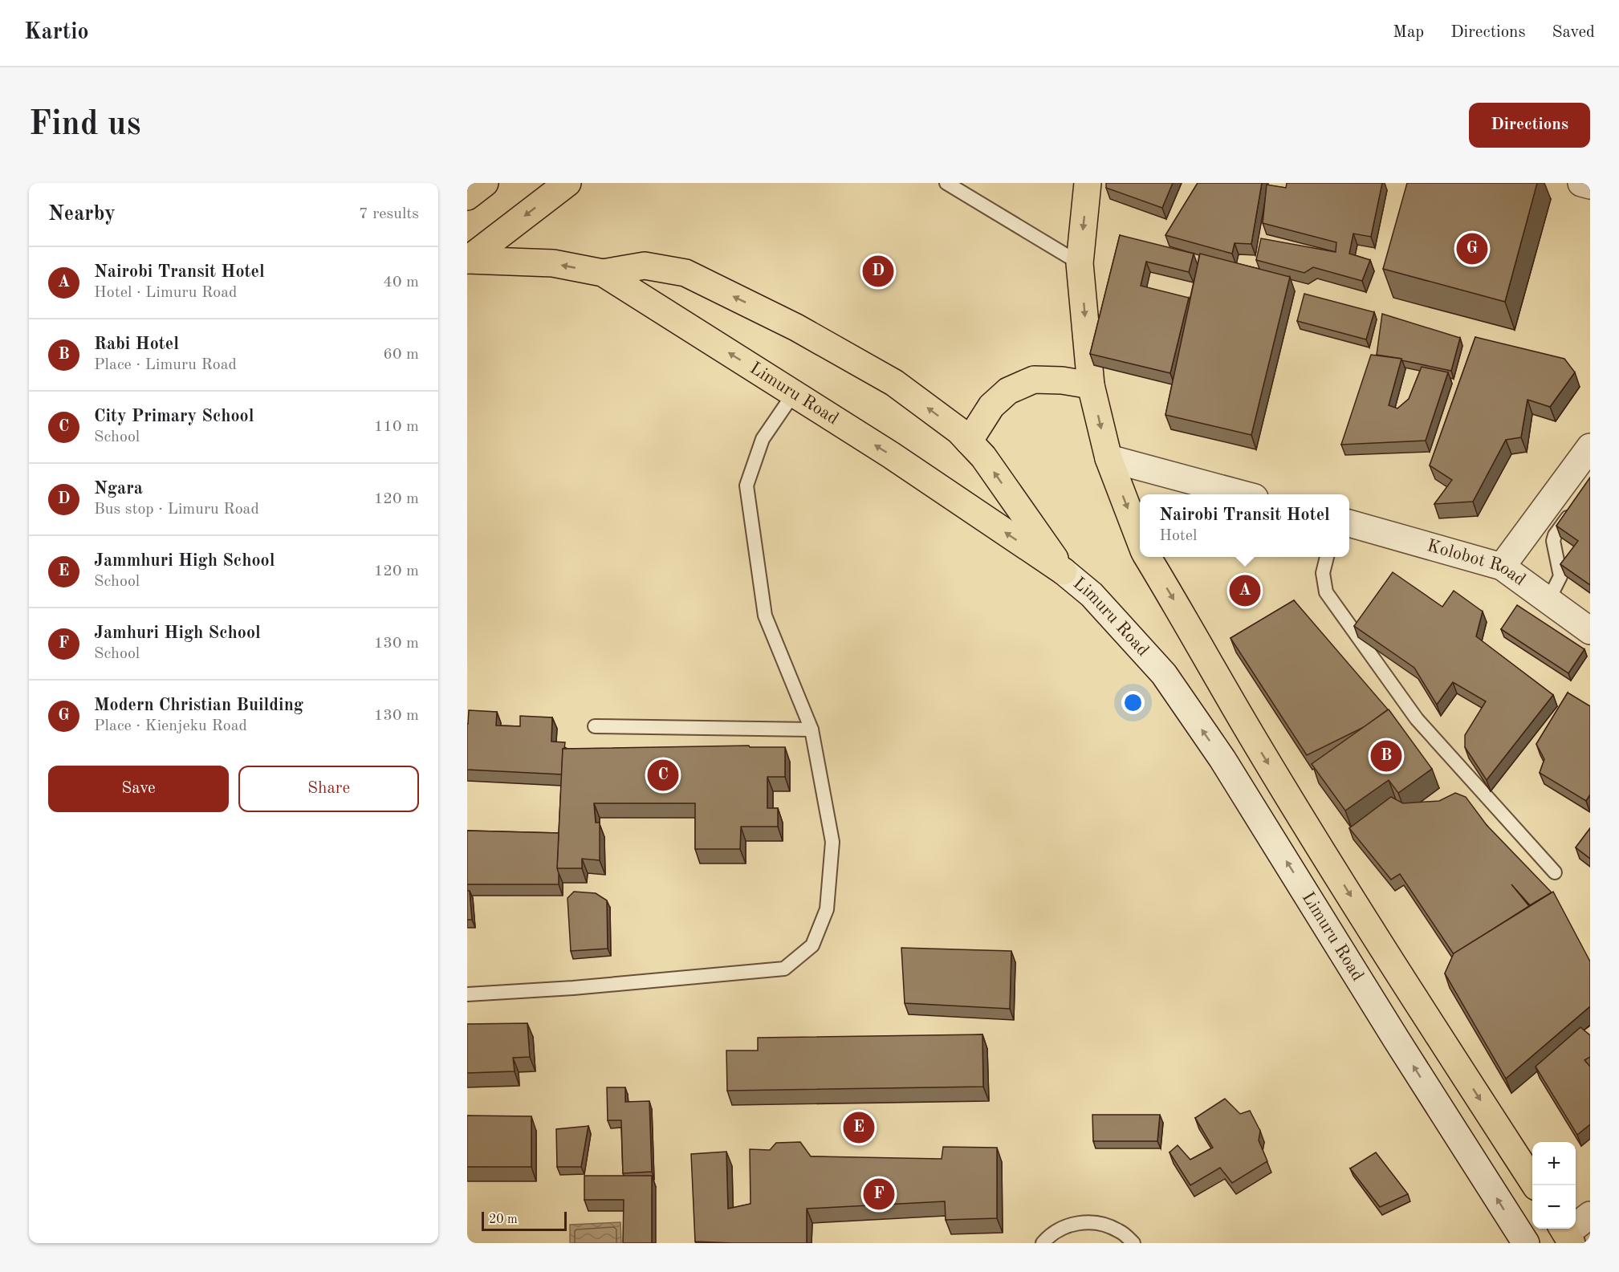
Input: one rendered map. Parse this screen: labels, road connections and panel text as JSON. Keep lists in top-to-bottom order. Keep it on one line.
{"streets":{"main road":["Limuru Road","Kolobot Road"]},"scale_bar":"20 m","page":{"header":"Kartio","nav":["Map","Directions","Saved"],"buttons":["Directions",["Save","Share"]],"title":"Find us","heading":["Nearby","7 results"],"pins":["G","D","A","B","C","E","F"],"list":[{"mark":"A","name":"Nairobi Transit Hotel","note":"Hotel · Limuru Road","value":"40 m"},{"mark":"B","name":"Rabi Hotel","note":"Place · Limuru Road","value":"60 m"},{"mark":"C","name":"City Primary School","note":"School","value":"110 m"},{"mark":"D","name":"Ngara","note":"Bus stop · Limuru Road","value":"120 m"},{"mark":"E","name":"Jammhuri High School","note":"School","value":"120 m"},{"mark":"F","name":"Jamhuri High School","note":"School","value":"130 m"},{"mark":"G","name":"Modern Christian Building","note":"Place · Kienjeku Road","value":"130 m"}],"popup":["Nairobi Transit Hotel","Hotel"],"map_buttons":["+","−"],"scale":"20 m"}}
